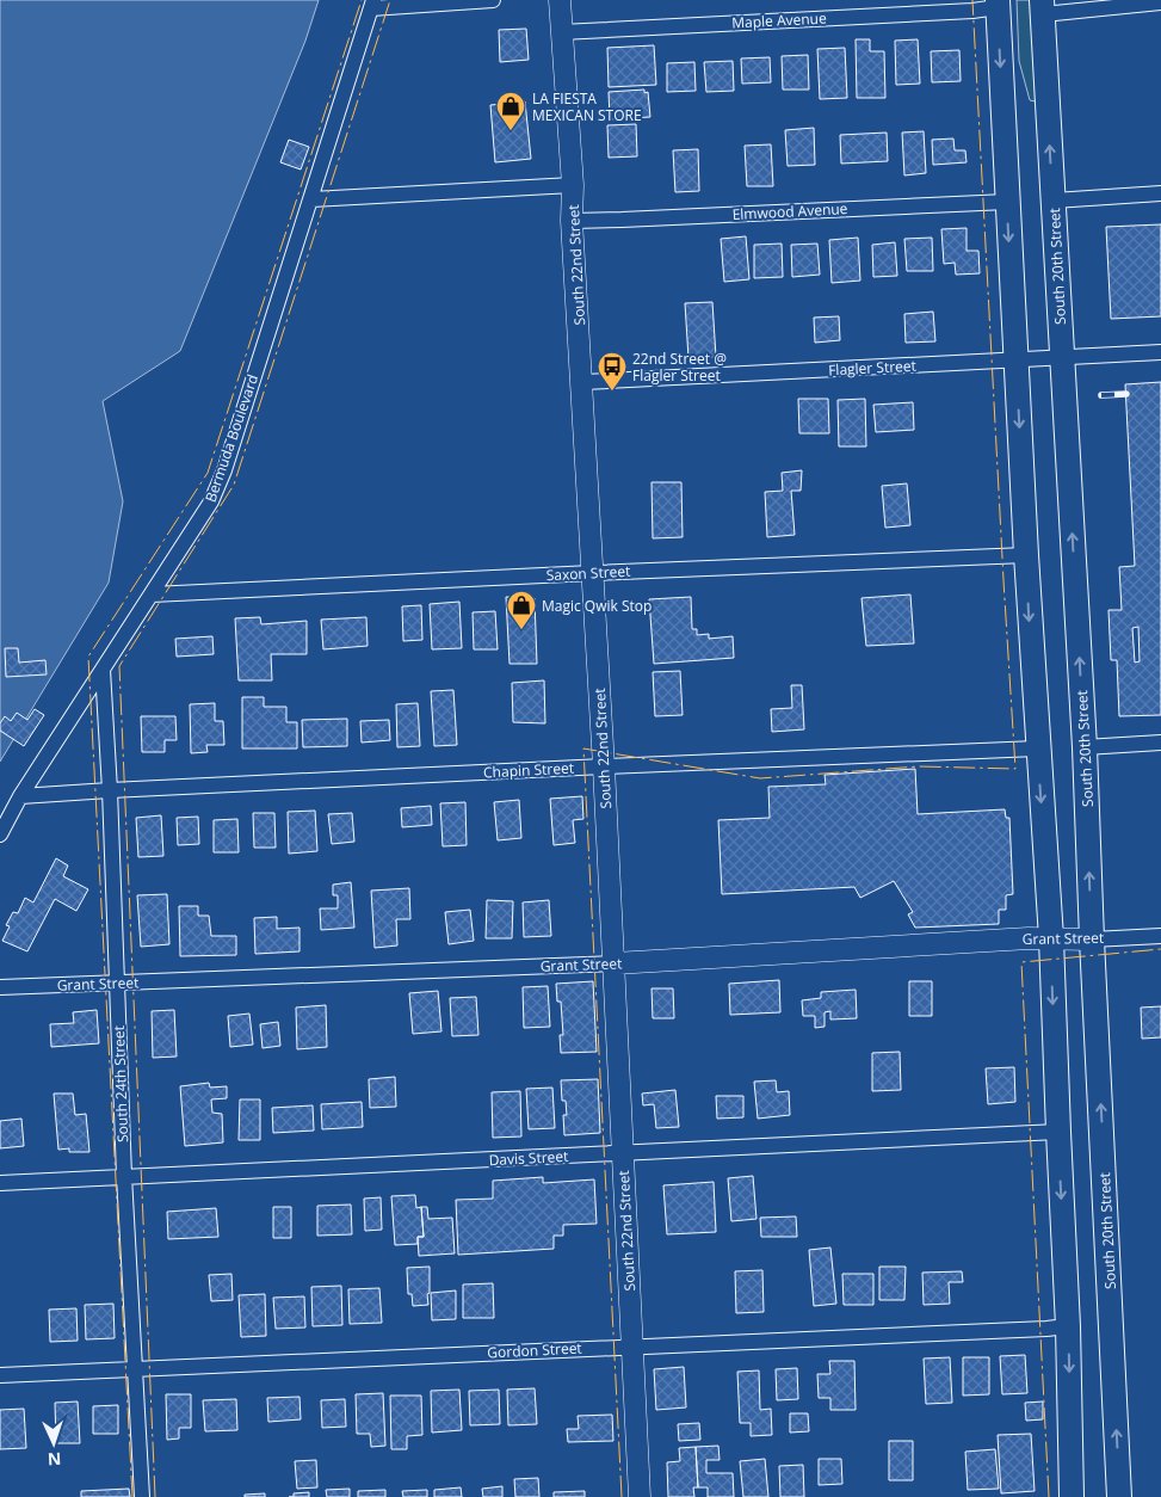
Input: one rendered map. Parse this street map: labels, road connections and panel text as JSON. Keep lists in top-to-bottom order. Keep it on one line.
{"streets":{"main road":["South 20th Street"],"street":["Maple Avenue","Elmwood Avenue","South 22nd Street","Flagler Street","Bermuda Boulevard","Saxon Street","Chapin Street","Grant Street","South 24th Street","Davis Street","Gordon Street"]},"crossings":[["Maple Avenue","South 22nd Street"],["Elmwood Avenue","South 22nd Street"],["South 22nd Street","Flagler Street"],["South 22nd Street","Saxon Street"],["South 22nd Street","Chapin Street"],["South 22nd Street","Grant Street"],["South 22nd Street","Davis Street"],["South 22nd Street","Gordon Street"],["South 20th Street","Flagler Street"],["South 20th Street","Grant Street"],["Bermuda Boulevard","Saxon Street"],["Bermuda Boulevard","Chapin Street"],["Bermuda Boulevard","South 24th Street"],["Chapin Street","South 24th Street"],["Grant Street","South 24th Street"],["South 24th Street","Davis Street"],["South 24th Street","Gordon Street"]],"places":{"shop":["LA FIESTA MEXICAN STORE","Magic Qwik Stop"],"bus stop":["22nd Street @ Flagler Street"]},"north":"bottom"}
